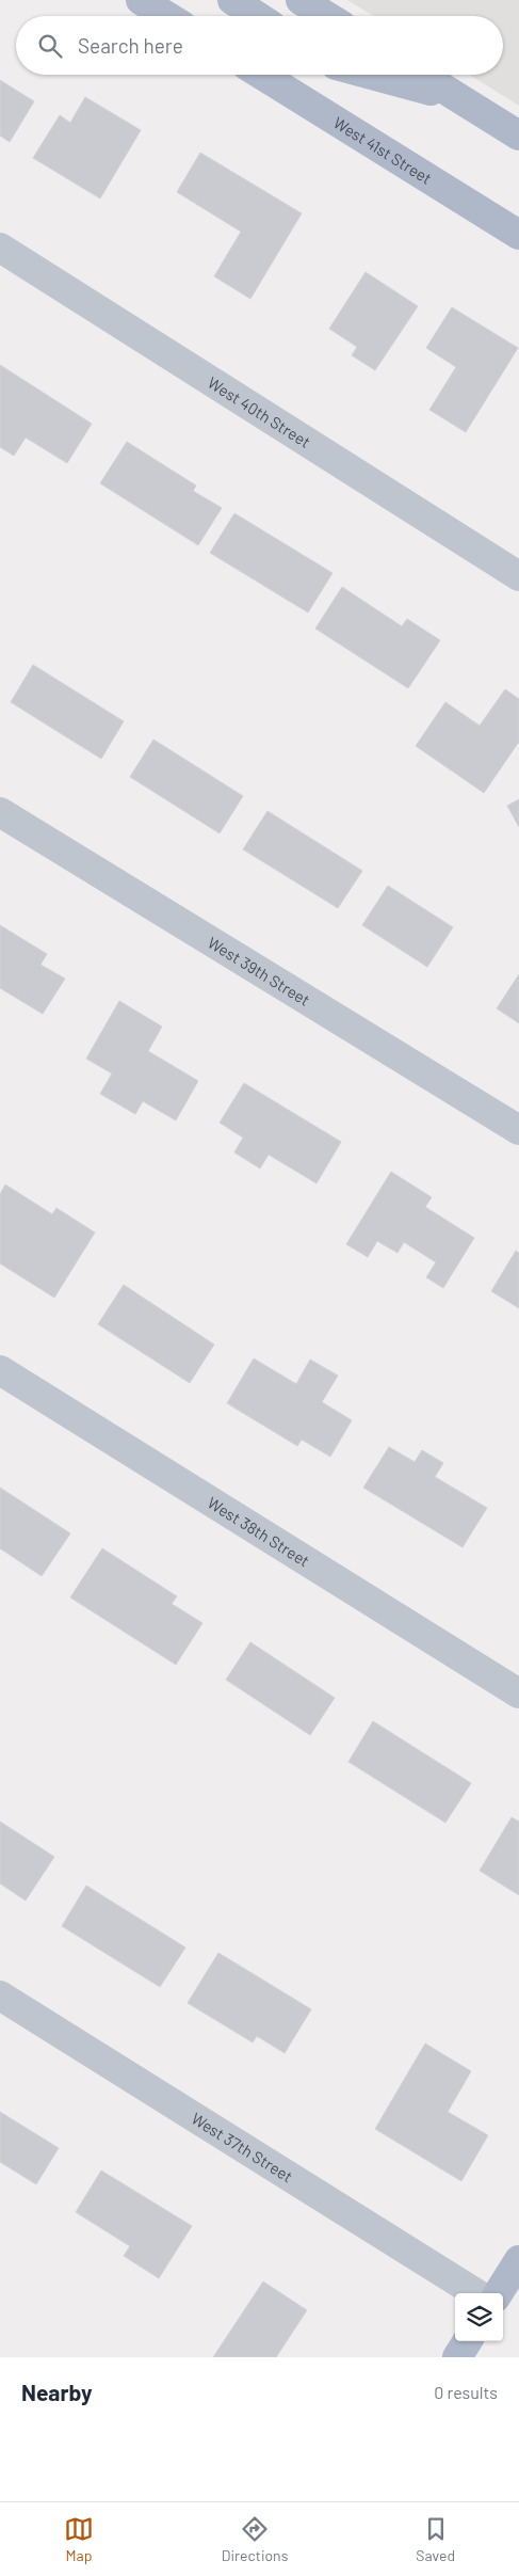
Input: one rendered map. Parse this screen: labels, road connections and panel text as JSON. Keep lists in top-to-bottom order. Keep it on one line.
{"streets":{"main road":["West 41st Street"],"street":["West 40th Street","West 39th Street","West 38th Street","West 37th Street"]},"page":{"search":"Search here","heading":["Nearby","0 results"],"nav":["Map","Directions","Saved"]}}
